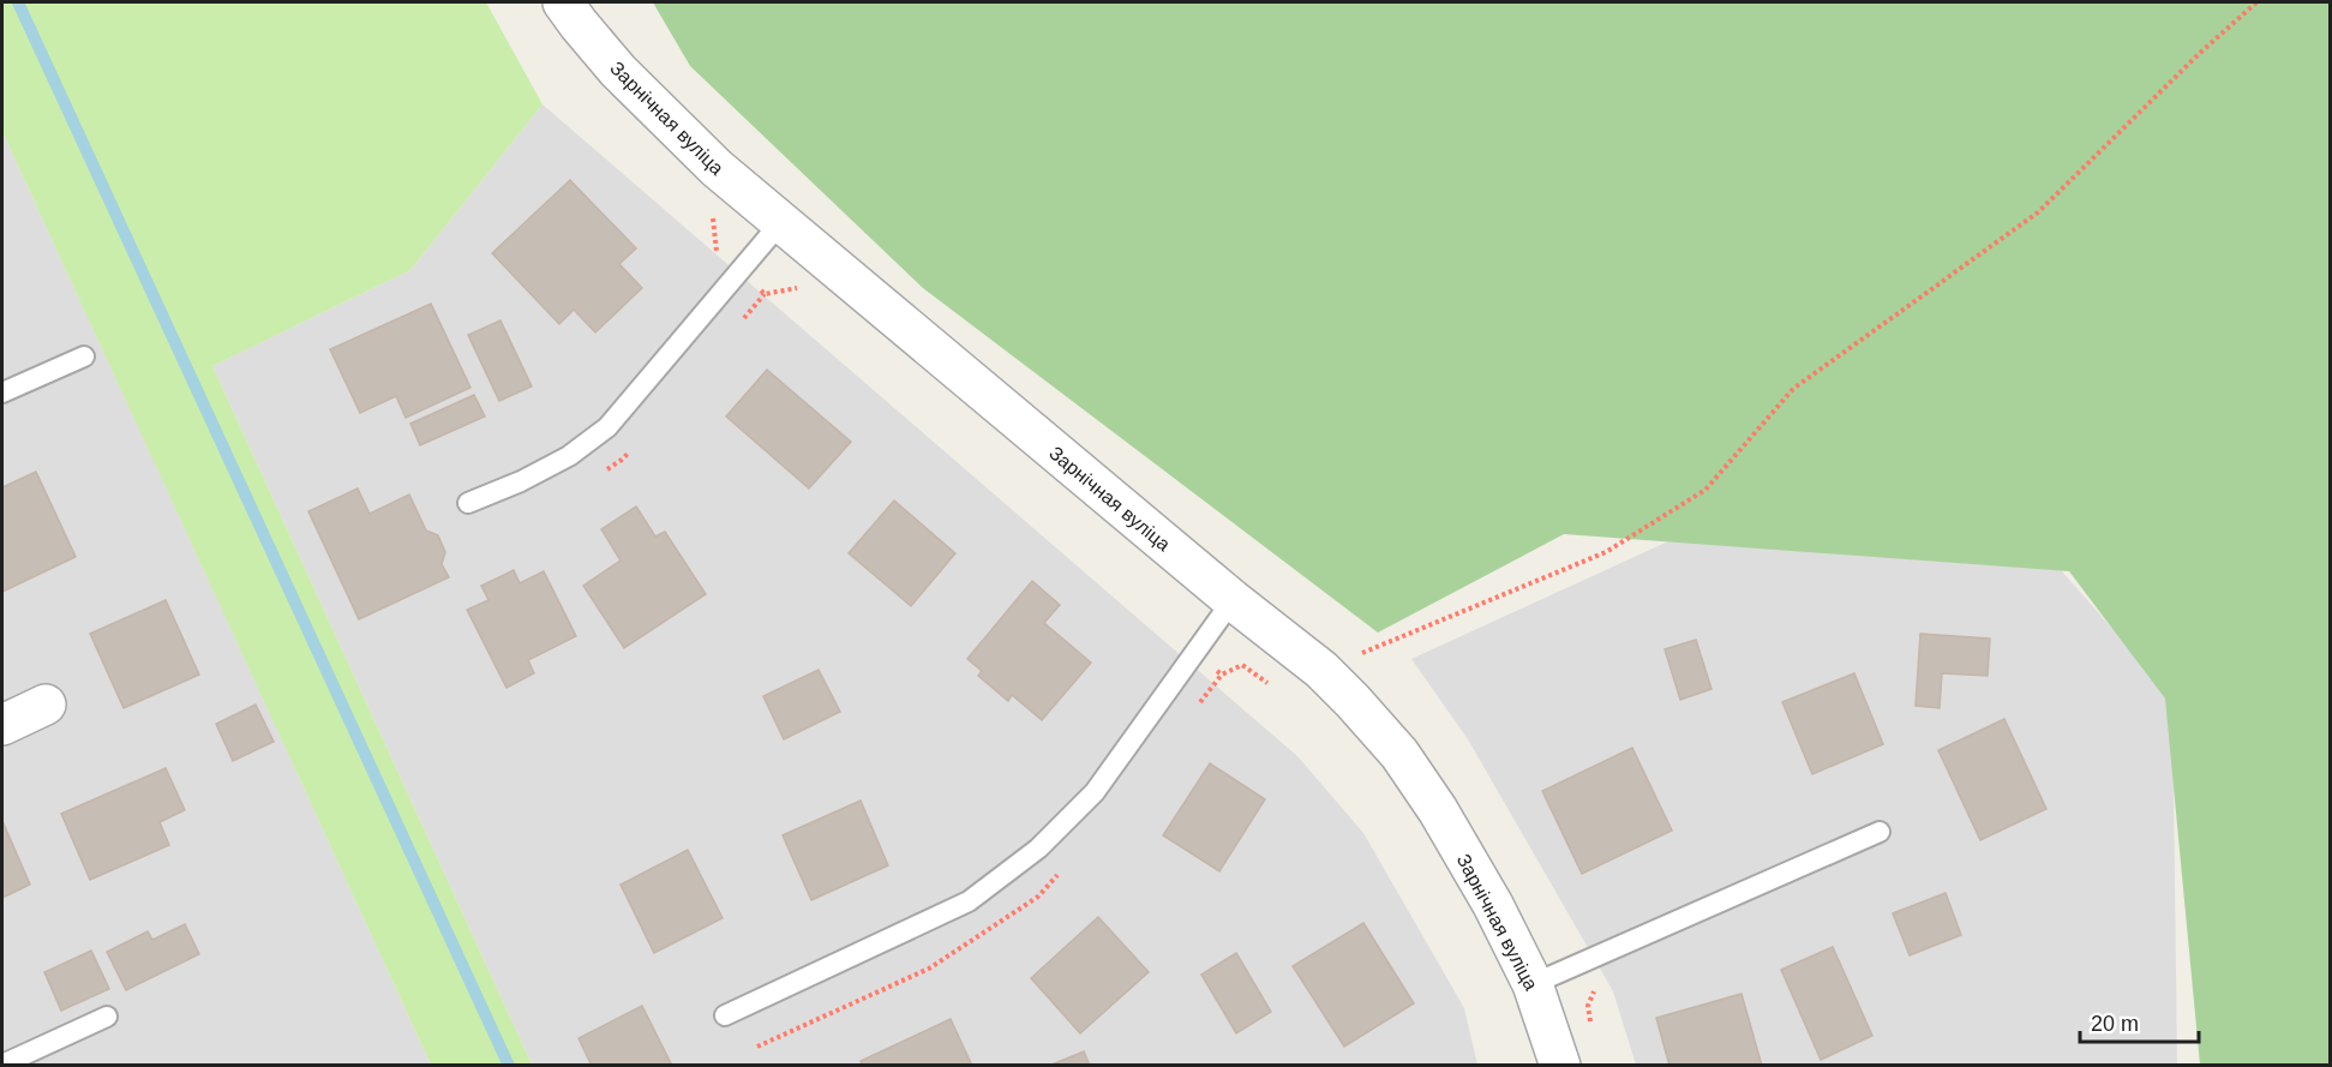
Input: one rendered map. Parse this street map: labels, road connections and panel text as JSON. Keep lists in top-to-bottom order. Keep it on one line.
{"streets":{"street":["Зарнічная вуліца"]},"scale_bar":"20 m"}
